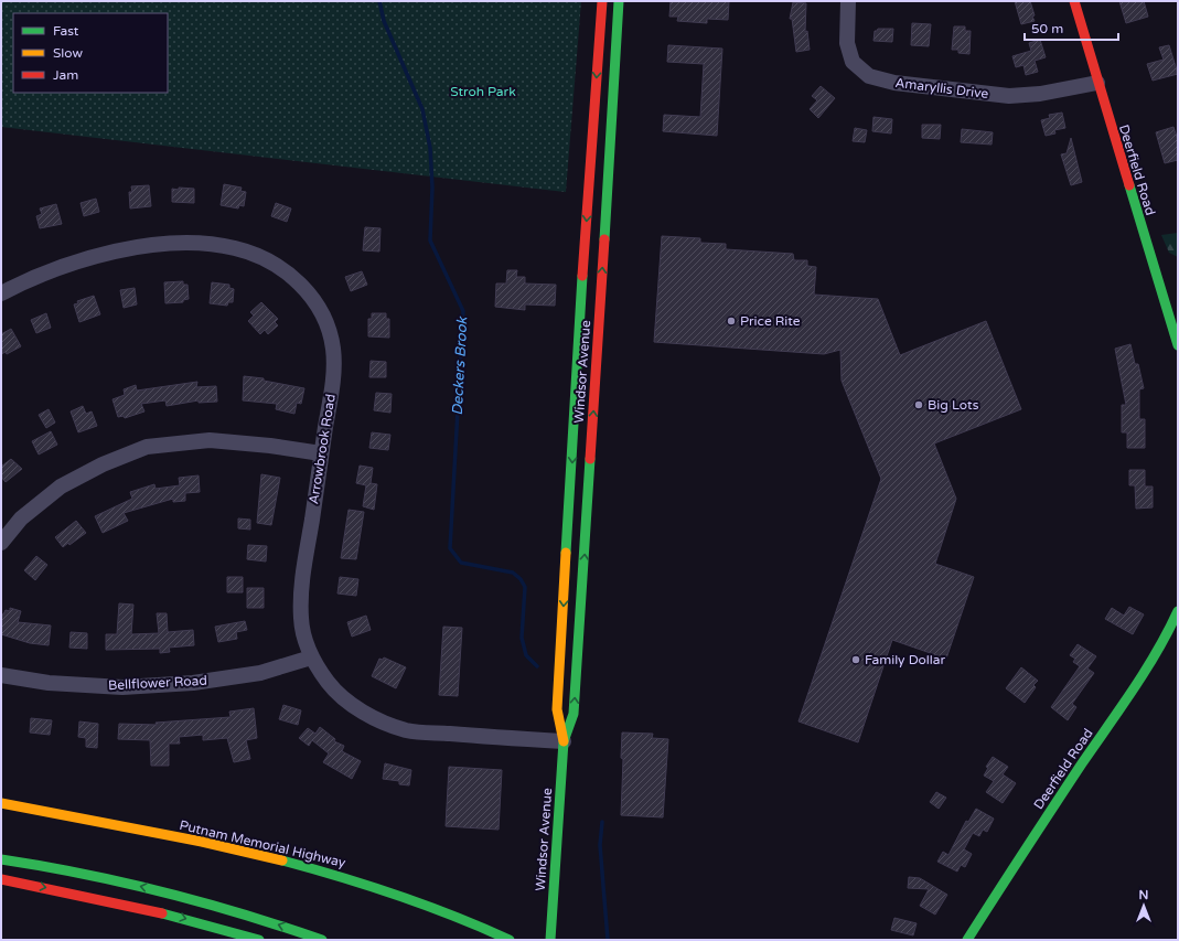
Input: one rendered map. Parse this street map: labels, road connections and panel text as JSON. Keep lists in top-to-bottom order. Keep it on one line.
{"streets":{"main road":["Deerfield Road","Windsor Avenue","Putnam Memorial Highway"],"street":["Amaryllis Drive","Arrowbrook Road","Bellflower Road"]},"crossings":[["Amaryllis Drive","Deerfield Road"],["Windsor Avenue","Arrowbrook Road"],["Arrowbrook Road","Bellflower Road"]],"water":["Deckers Brook"],"parks":["Stroh Park"],"places":["Price Rite","Big Lots","Family Dollar"],"legend":["Fast","Slow","Jam"],"scale_bar":"50 m","north":"top"}
